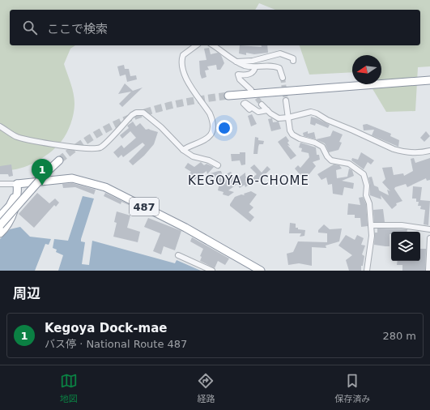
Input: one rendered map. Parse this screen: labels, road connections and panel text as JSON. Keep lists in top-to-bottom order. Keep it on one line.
{"streets":{"highway":["487"]},"districts":["KEGOYA 6-CHOME"],"north":"left","page":{"search":"ここで検索","pins":"1","heading":"周辺","list":[{"mark":"1","name":"Kegoya Dock-mae","note":"バス停 · National Route 487","value":"280 m"}],"nav":["地図","経路","保存済み"]}}
